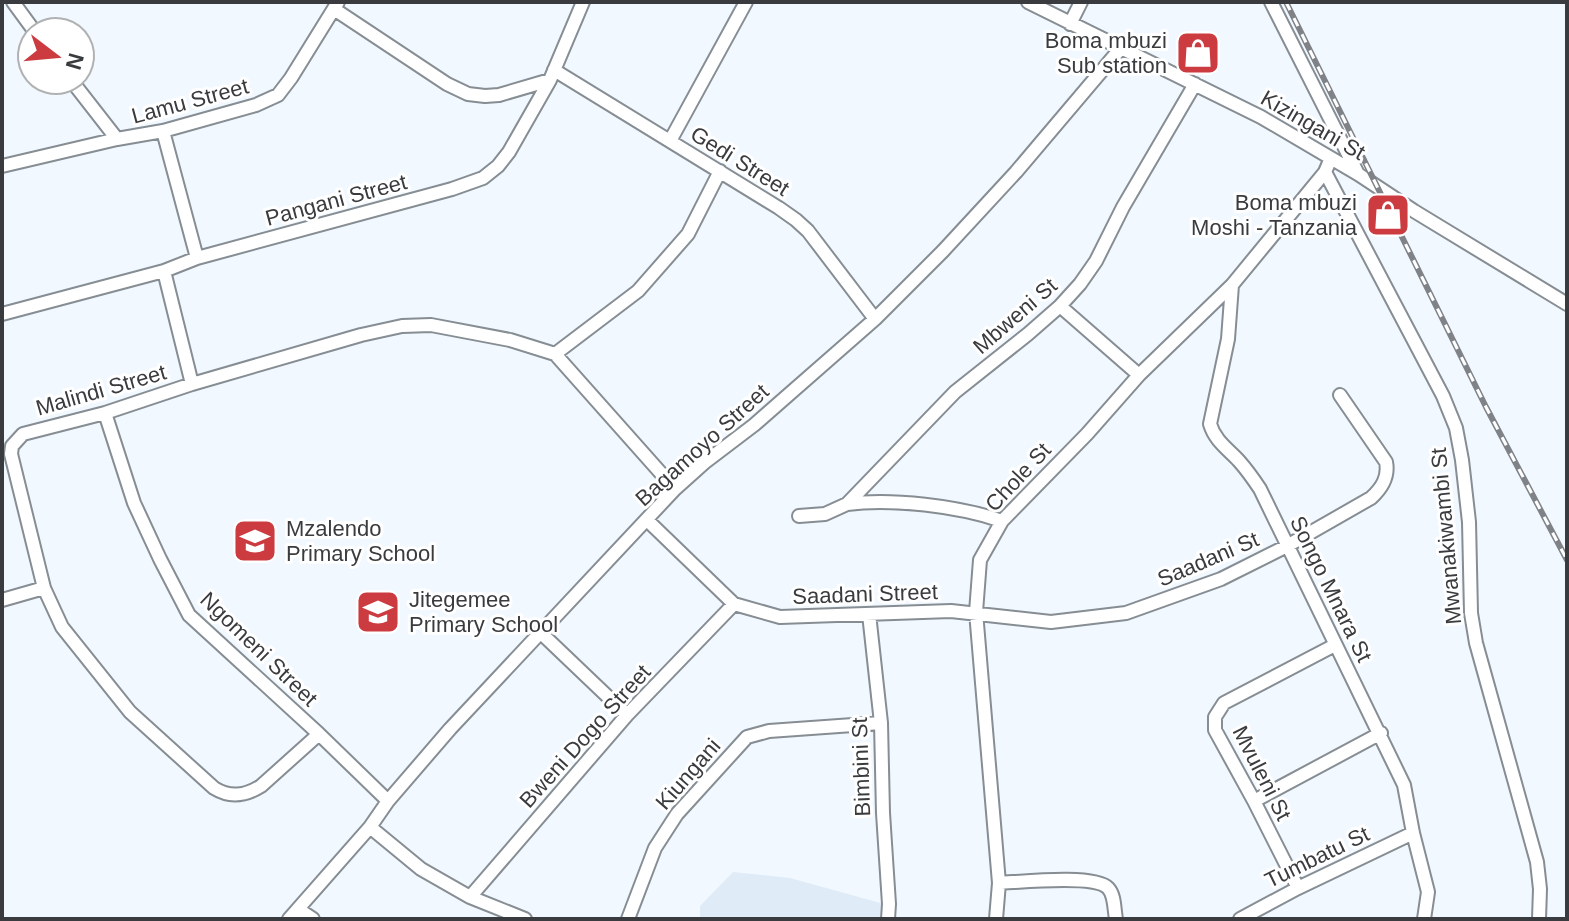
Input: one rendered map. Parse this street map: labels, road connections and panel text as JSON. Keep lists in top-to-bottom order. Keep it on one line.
{"streets":{"street":["Lamu Street","Kizingani St","Gedi Street","Pangani Street","Mbweni St","Malindi Street","Bagamoyo Street","Chole St","Mwanakiwambi St","Saadani St","Songo Mnara St","Saadani Street","Ngomeni Street","Bweni Dogo Street","Bimbini St","Mvuleni St","Kiungani","Tumbatu St"]},"crossings":[["Kizingani St","Mbweni St"],["Kizingani St","Bagamoyo Street"],["Kizingani St","Chole St"],["Gedi Street","Pangani Street"],["Gedi Street","Bagamoyo Street"],["Malindi Street","Ngomeni Street"],["Bagamoyo Street","Saadani Street"],["Bagamoyo Street","Ngomeni Street"],["Chole St","Mwanakiwambi St"],["Chole St","Saadani St"],["Chole St","Songo Mnara St"],["Chole St","Saadani Street"],["Saadani St","Songo Mnara St"],["Saadani St","Saadani Street"],["Songo Mnara St","Mvuleni St"],["Songo Mnara St","Tumbatu St"],["Saadani Street","Bweni Dogo Street"],["Saadani Street","Bimbini St"],["Bimbini St","Kiungani"],["Mvuleni St","Tumbatu St"]],"places":{"shop":["Boma mbuzi Sub station","Boma mbuzi Moshi - Tanzania"],"school or university":["Mzalendo Primary School","Jitegemee Primary School"]},"north":"right"}
